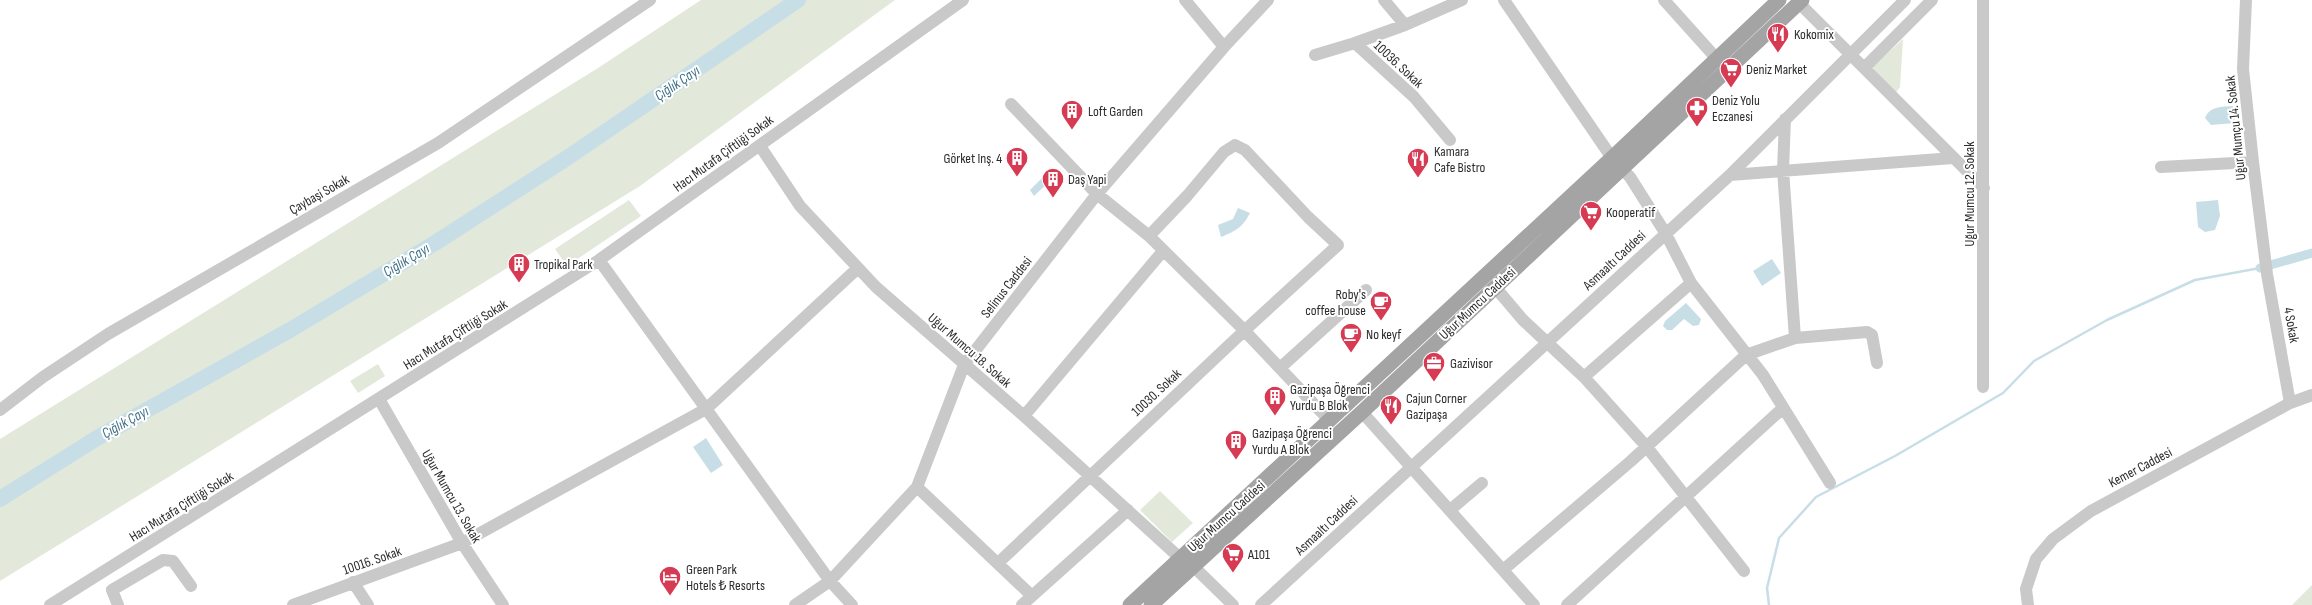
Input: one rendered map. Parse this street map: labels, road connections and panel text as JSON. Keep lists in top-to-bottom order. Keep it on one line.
{"streets":{"main road":["Uğur Mumcu Caddesi"],"street":["10036. Sokak","Uğur Mumçu 14. Sokak","Hacı Mutafa Çiftliği Sokak","Çaybaşi Sokak","Uğur Mumcu 12. Sokak","Asmaaltı Caddesi","Selinus Caddesi","4 Sokak","Uğur Mumcu 18. Sokak","10030. Sokak","Kemer Caddesi","Uğur Mumcu 13. Sokak","10016. Sokak"]},"crossings":[["Uğur Mumçu 14. Sokak","4 Sokak"],["Hacı Mutafa Çiftliği Sokak","Uğur Mumcu 18. Sokak"],["Hacı Mutafa Çiftliği Sokak","Uğur Mumcu 13. Sokak"],["Selinus Caddesi","Uğur Mumcu 18. Sokak"],["Uğur Mumcu Caddesi","Uğur Mumcu 18. Sokak"],["4 Sokak","Kemer Caddesi"],["Uğur Mumcu 18. Sokak","10030. Sokak"],["Uğur Mumcu 18. Sokak","10016. Sokak"],["Uğur Mumcu 13. Sokak","10016. Sokak"]],"water":["Çığlık Çayı"],"places":{"restaurant":["Kokomix","Kamara Cafe Bistro","Cajun Corner Gazipaşa"],"supermarket":["Deniz Market","Kooperatif","A101"],"pharmacy":["Deniz Yolu Eczanesi"],"building":["Loft Garden","Görket Inş. 4","Daş Yapi","Tropikal Park","Gazipaşa Öğrenci Yurdu B Blok","Gazipaşa Öğrenci Yurdu A Blok"],"cafe":["Roby's coffee house","No keyf"],"office":["Gazivisor"],"hotel":["Green Park Hotels ₺ Resorts"]}}
